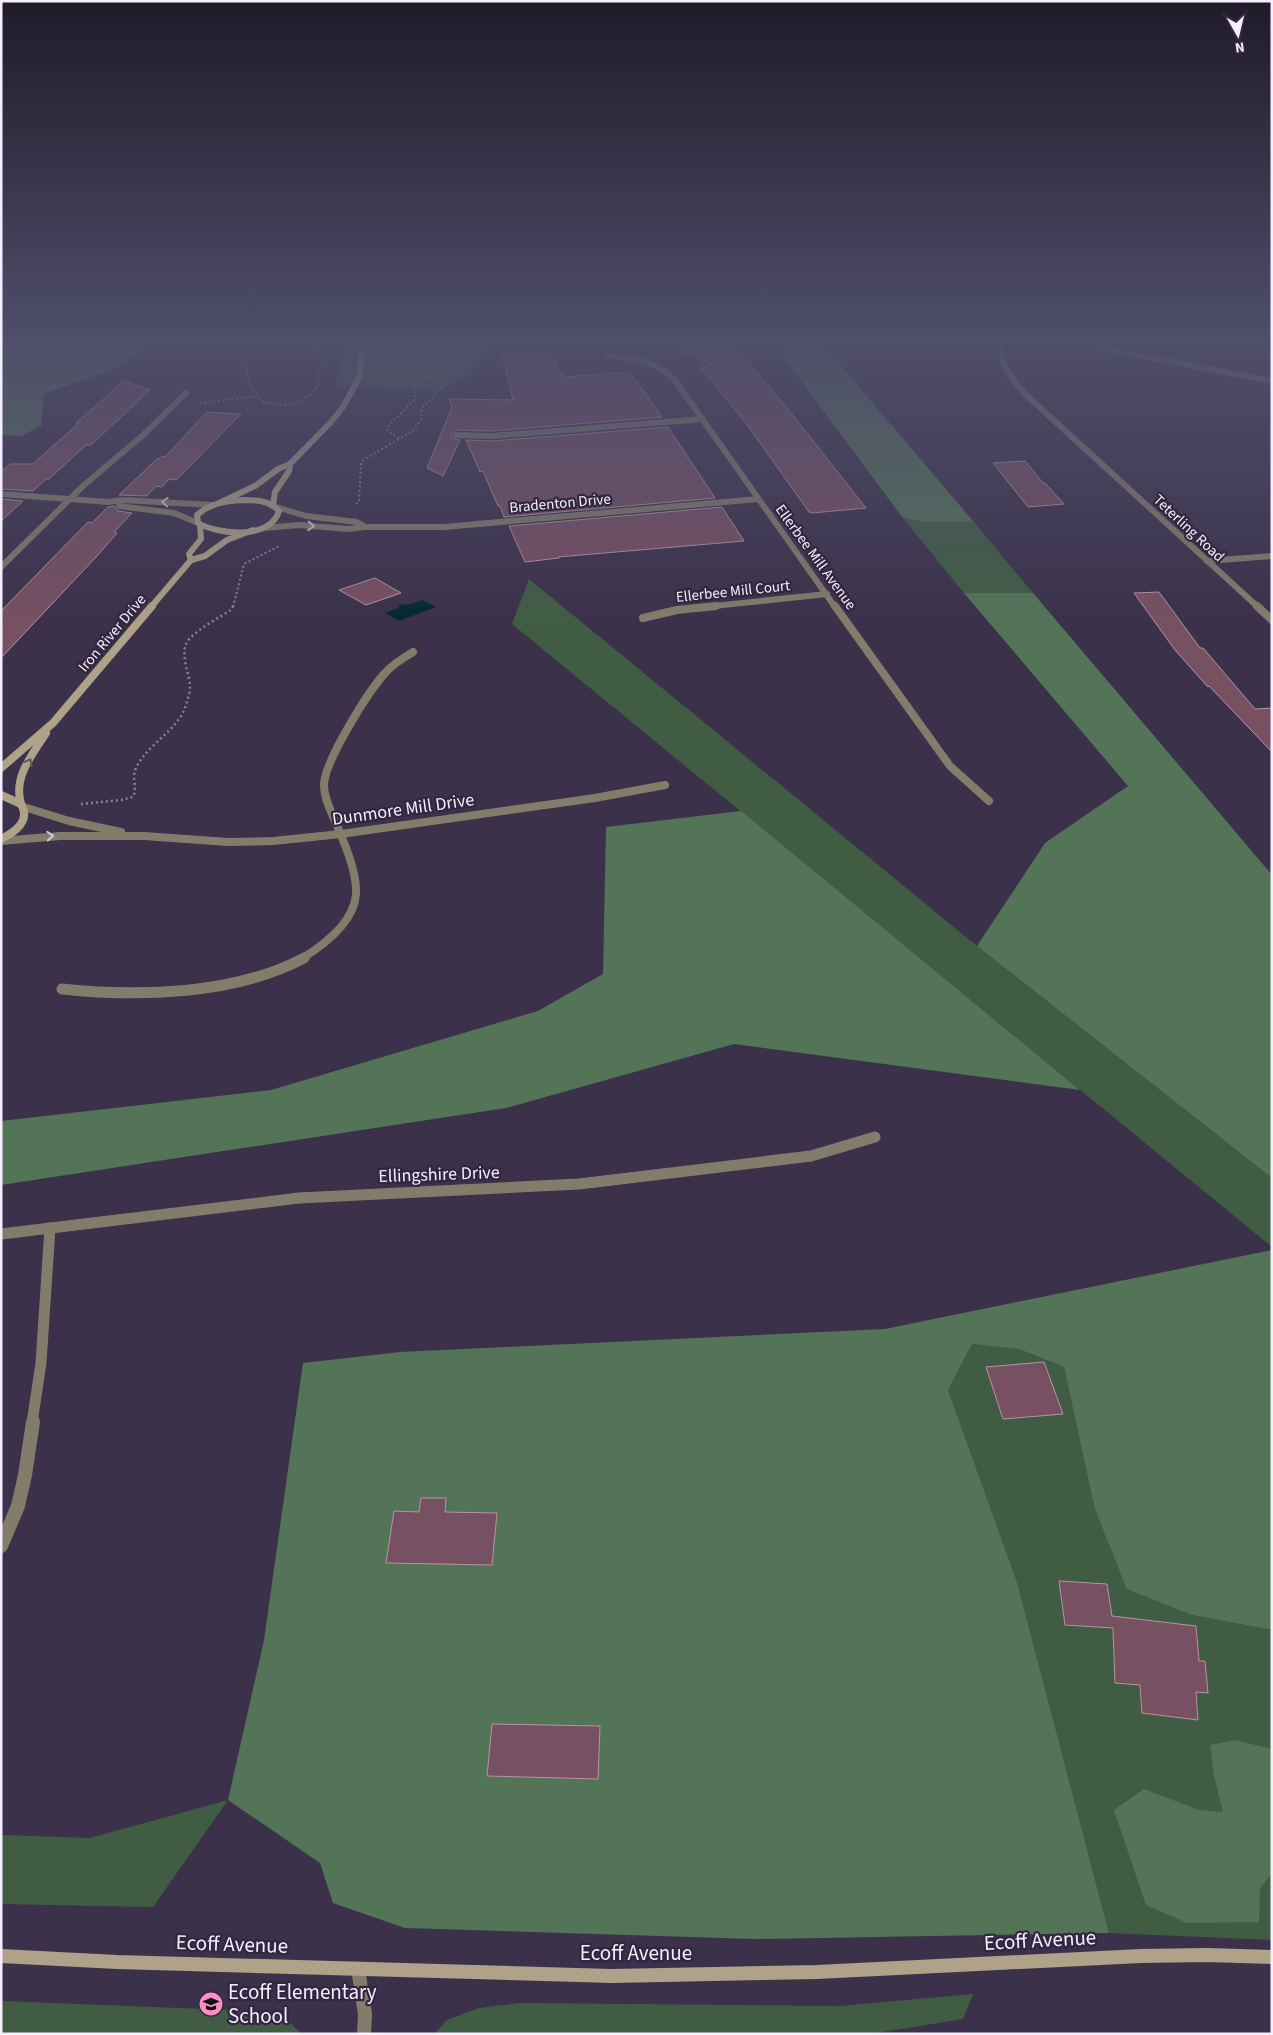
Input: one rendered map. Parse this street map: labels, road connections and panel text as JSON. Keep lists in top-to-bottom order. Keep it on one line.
{"streets":{"street":["Bradenton Drive","Teterling Road","Ellerbee Mill Avenue","Ellerbee Mill Court","Iron River Drive","Dunmore Mill Drive","Ellingshire Drive","Ecoff Avenue"]},"crossings":[["Bradenton Drive","Ellerbee Mill Avenue"],["Ellerbee Mill Avenue","Ellerbee Mill Court"],["Iron River Drive","Dunmore Mill Drive"]],"places":{"school or university":["Ecoff Elementary School"]},"north":"bottom"}
